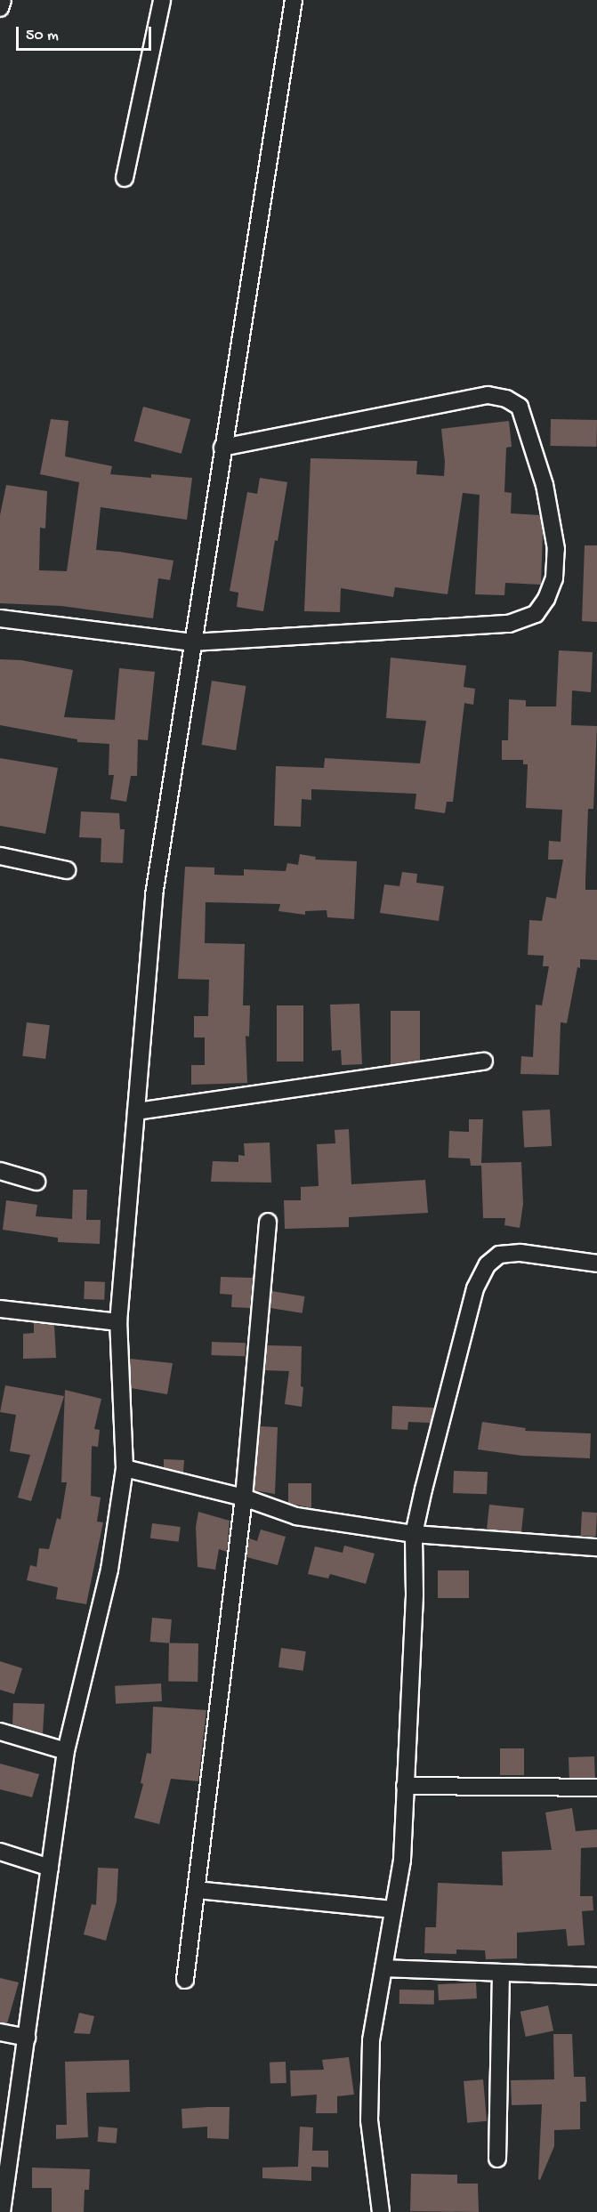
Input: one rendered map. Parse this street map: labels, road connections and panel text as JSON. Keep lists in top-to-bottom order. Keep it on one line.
{"scale_bar":"50 m"}
